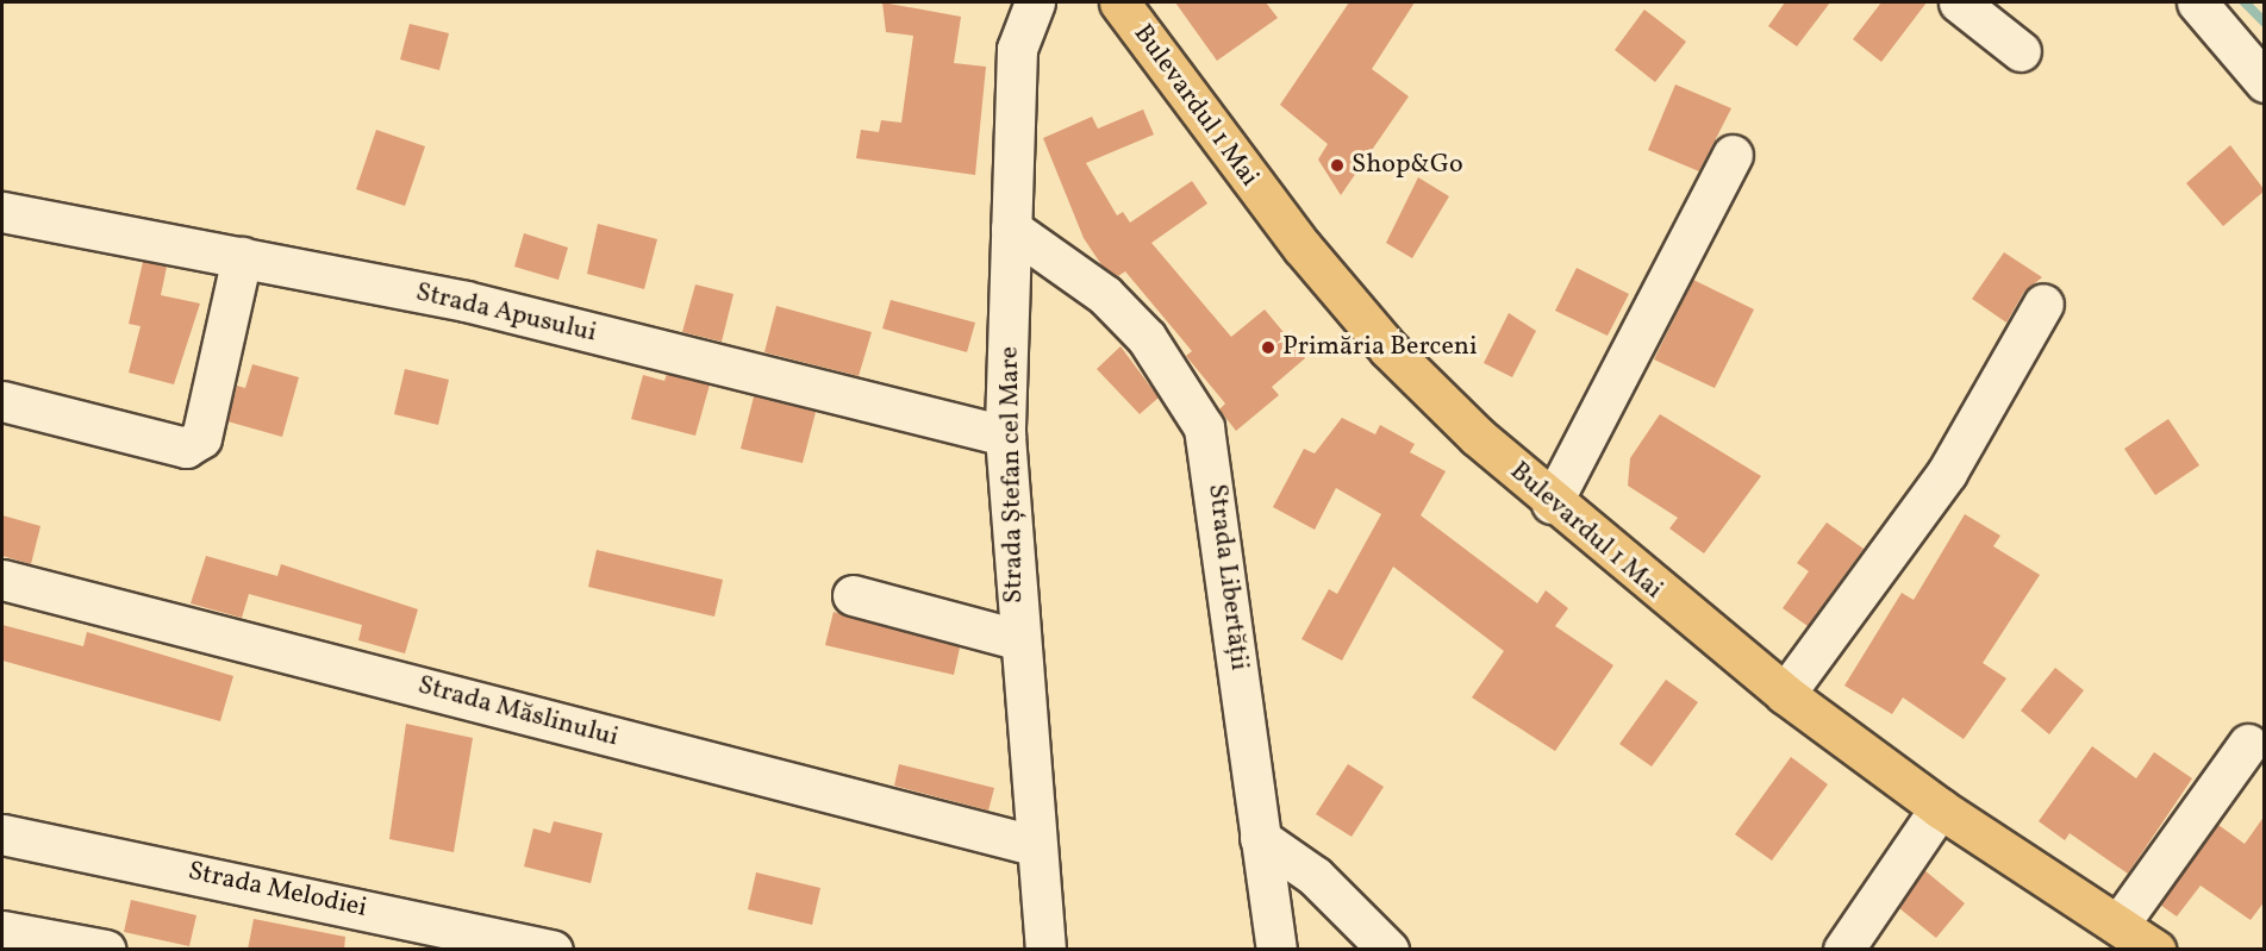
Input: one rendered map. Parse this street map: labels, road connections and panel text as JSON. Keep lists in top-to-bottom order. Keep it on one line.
{"streets":{"main road":["Bulevardul 1 Mai"],"street":["Strada Apusului","Strada Ștefan cel Mare","Strada Libertății","Strada Măslinului","Strada Melodiei"]},"crossings":[["Strada Apusului","Strada Ștefan cel Mare"],["Strada Ștefan cel Mare","Strada Libertății"],["Strada Ștefan cel Mare","Strada Măslinului"]],"places":["Shop&Go","Primăria Berceni"]}
